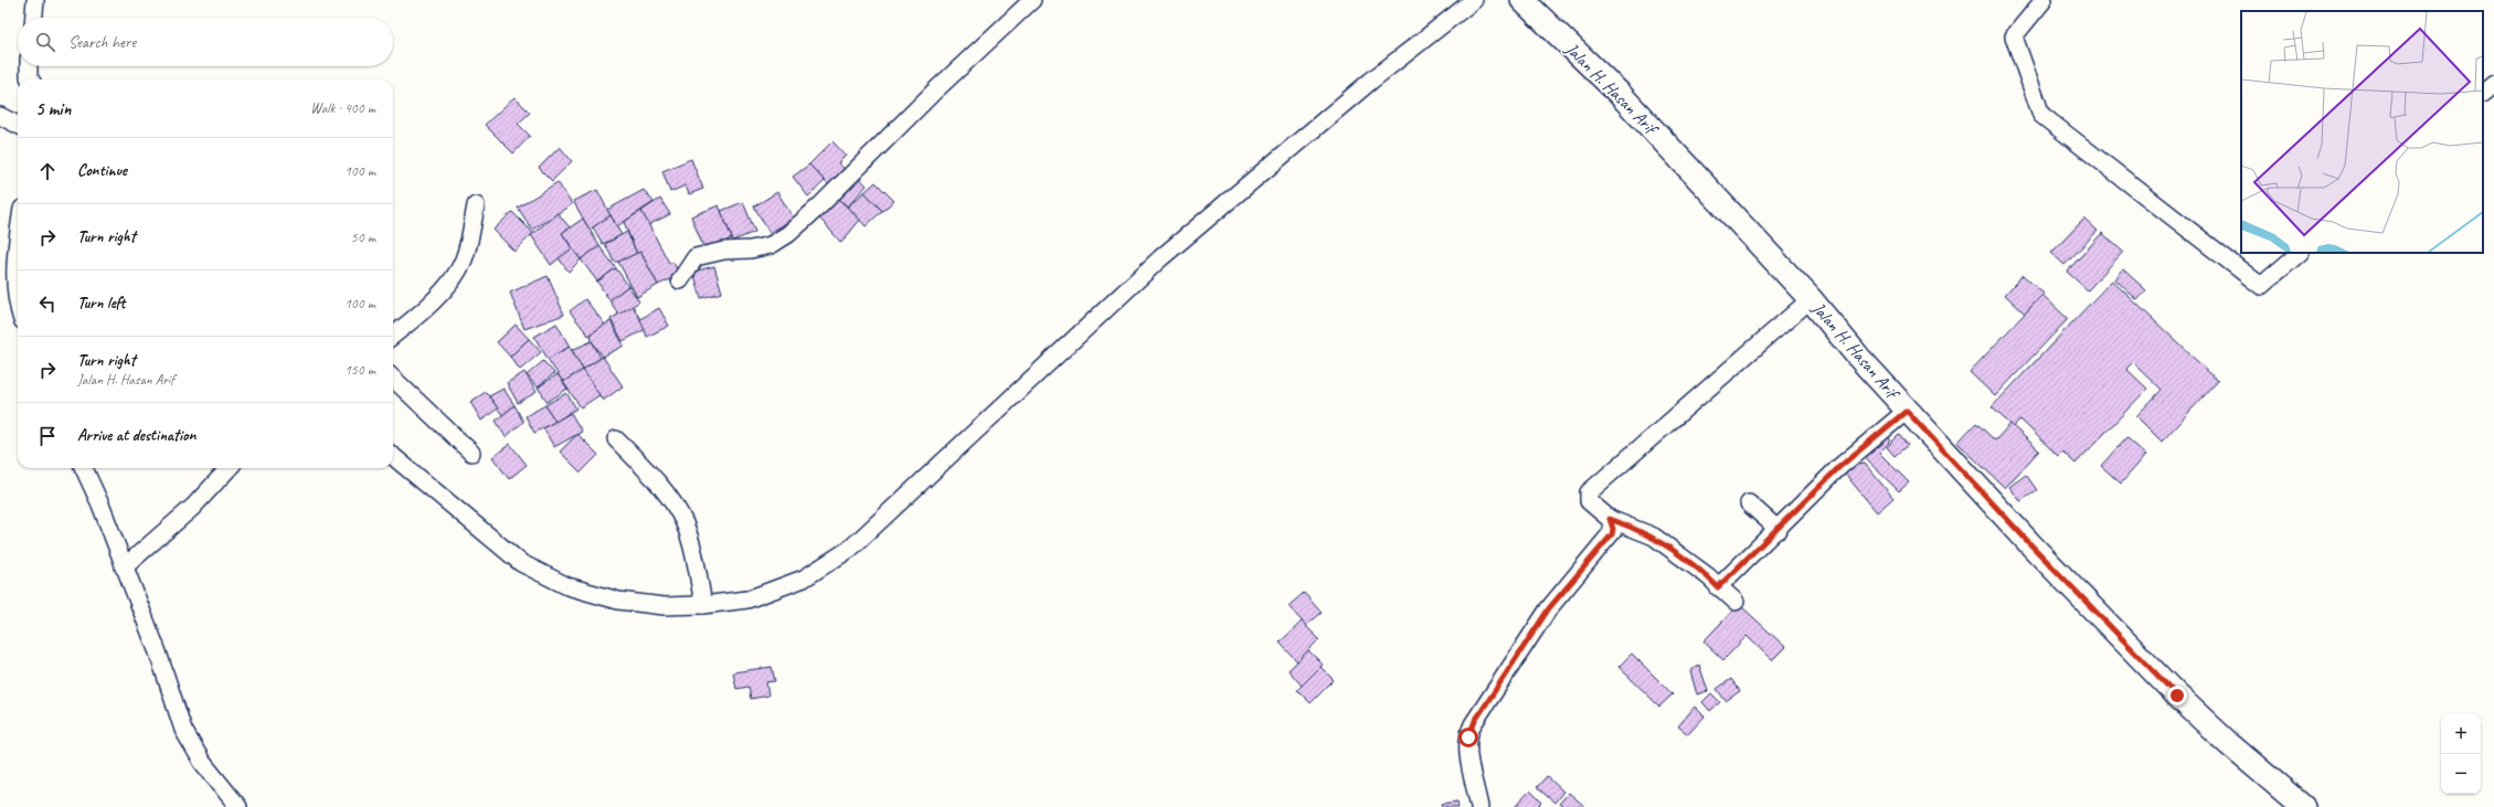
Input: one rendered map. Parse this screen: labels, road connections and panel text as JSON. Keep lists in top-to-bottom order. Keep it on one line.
{"streets":{"main road":["Jalan H. Hasan Arif"]},"page":{"search":"Search here","heading":["5 min","Walk · 400 m"],"list":[["Continue","100 m"],["Turn right","50 m"],["Turn left","100 m"],["Turn right","Jalan H. Hasan Arif","150 m"],"Arrive at destination"],"map_buttons":["+","−"]}}
